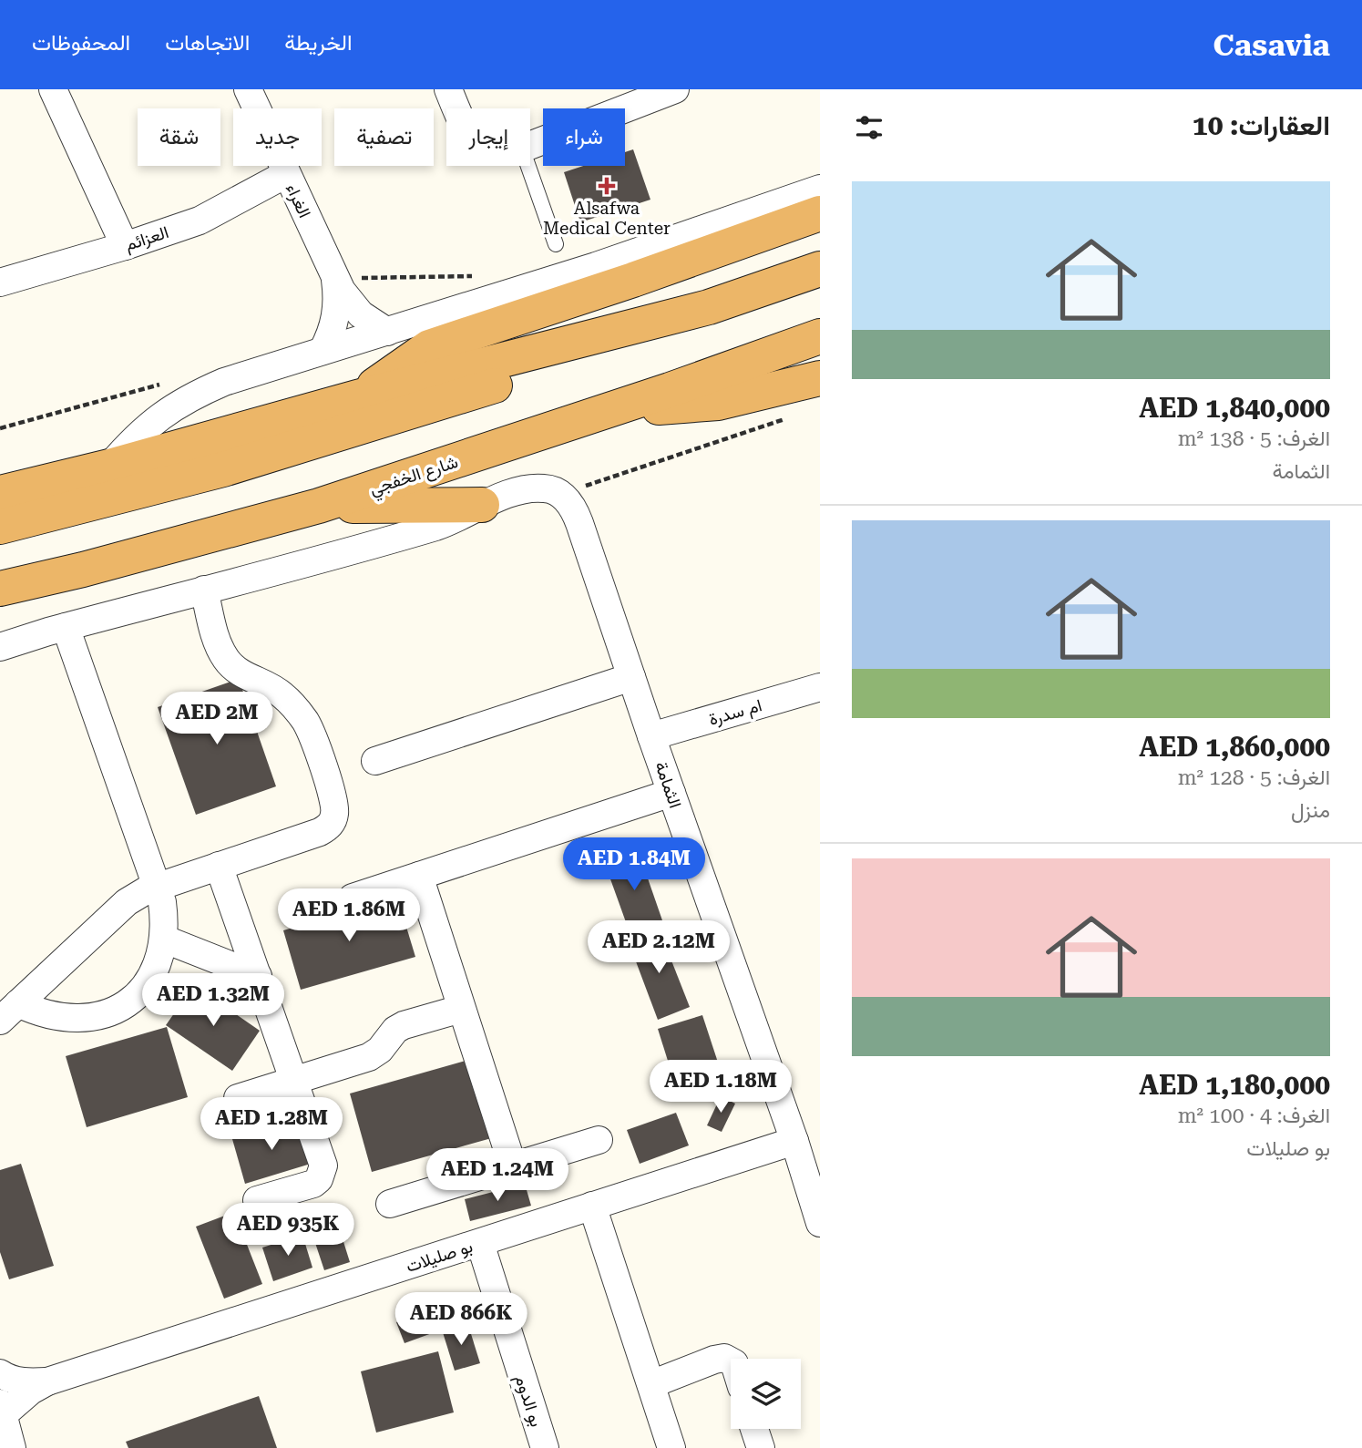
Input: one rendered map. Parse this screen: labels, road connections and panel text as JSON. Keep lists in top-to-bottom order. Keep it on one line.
{"streets":{"highway":["شارع الخفجي"],"street":["الغراء","العزائم","ام سدرة","الثمامة","بو صليلات","بو الدوم"]},"crossings":[["الغراء","العزائم"],["ام سدرة","الثمامة"],["الثمامة","بو صليلات"],["بو صليلات","بو الدوم"]],"places":{"health":["Alsafwa Medical Center"]},"page":{"header":"Casavia","nav":["الخريطة","الاتجاهات","المحفوظات"],"heading":"العقارات: 10","chip":["شراء","إيجار","تصفية","جديد","شقة"],"list":[{"name":"AED 1,840,000","note":"الغرف: 5 · 138 m² · الثمامة"},{"name":"AED 1,860,000","note":"الغرف: 5 · 128 m² · منزل"},{"name":"AED 1,180,000","note":"الغرف: 4 · 100 m² · بو صليلات"}],"price":["AED 2M","AED 1.84M","AED 1.86M","AED 2.12M","AED 1.32M","AED 1.18M","AED 1.28M","AED 1.24M","AED 935K","AED 866K"]}}
